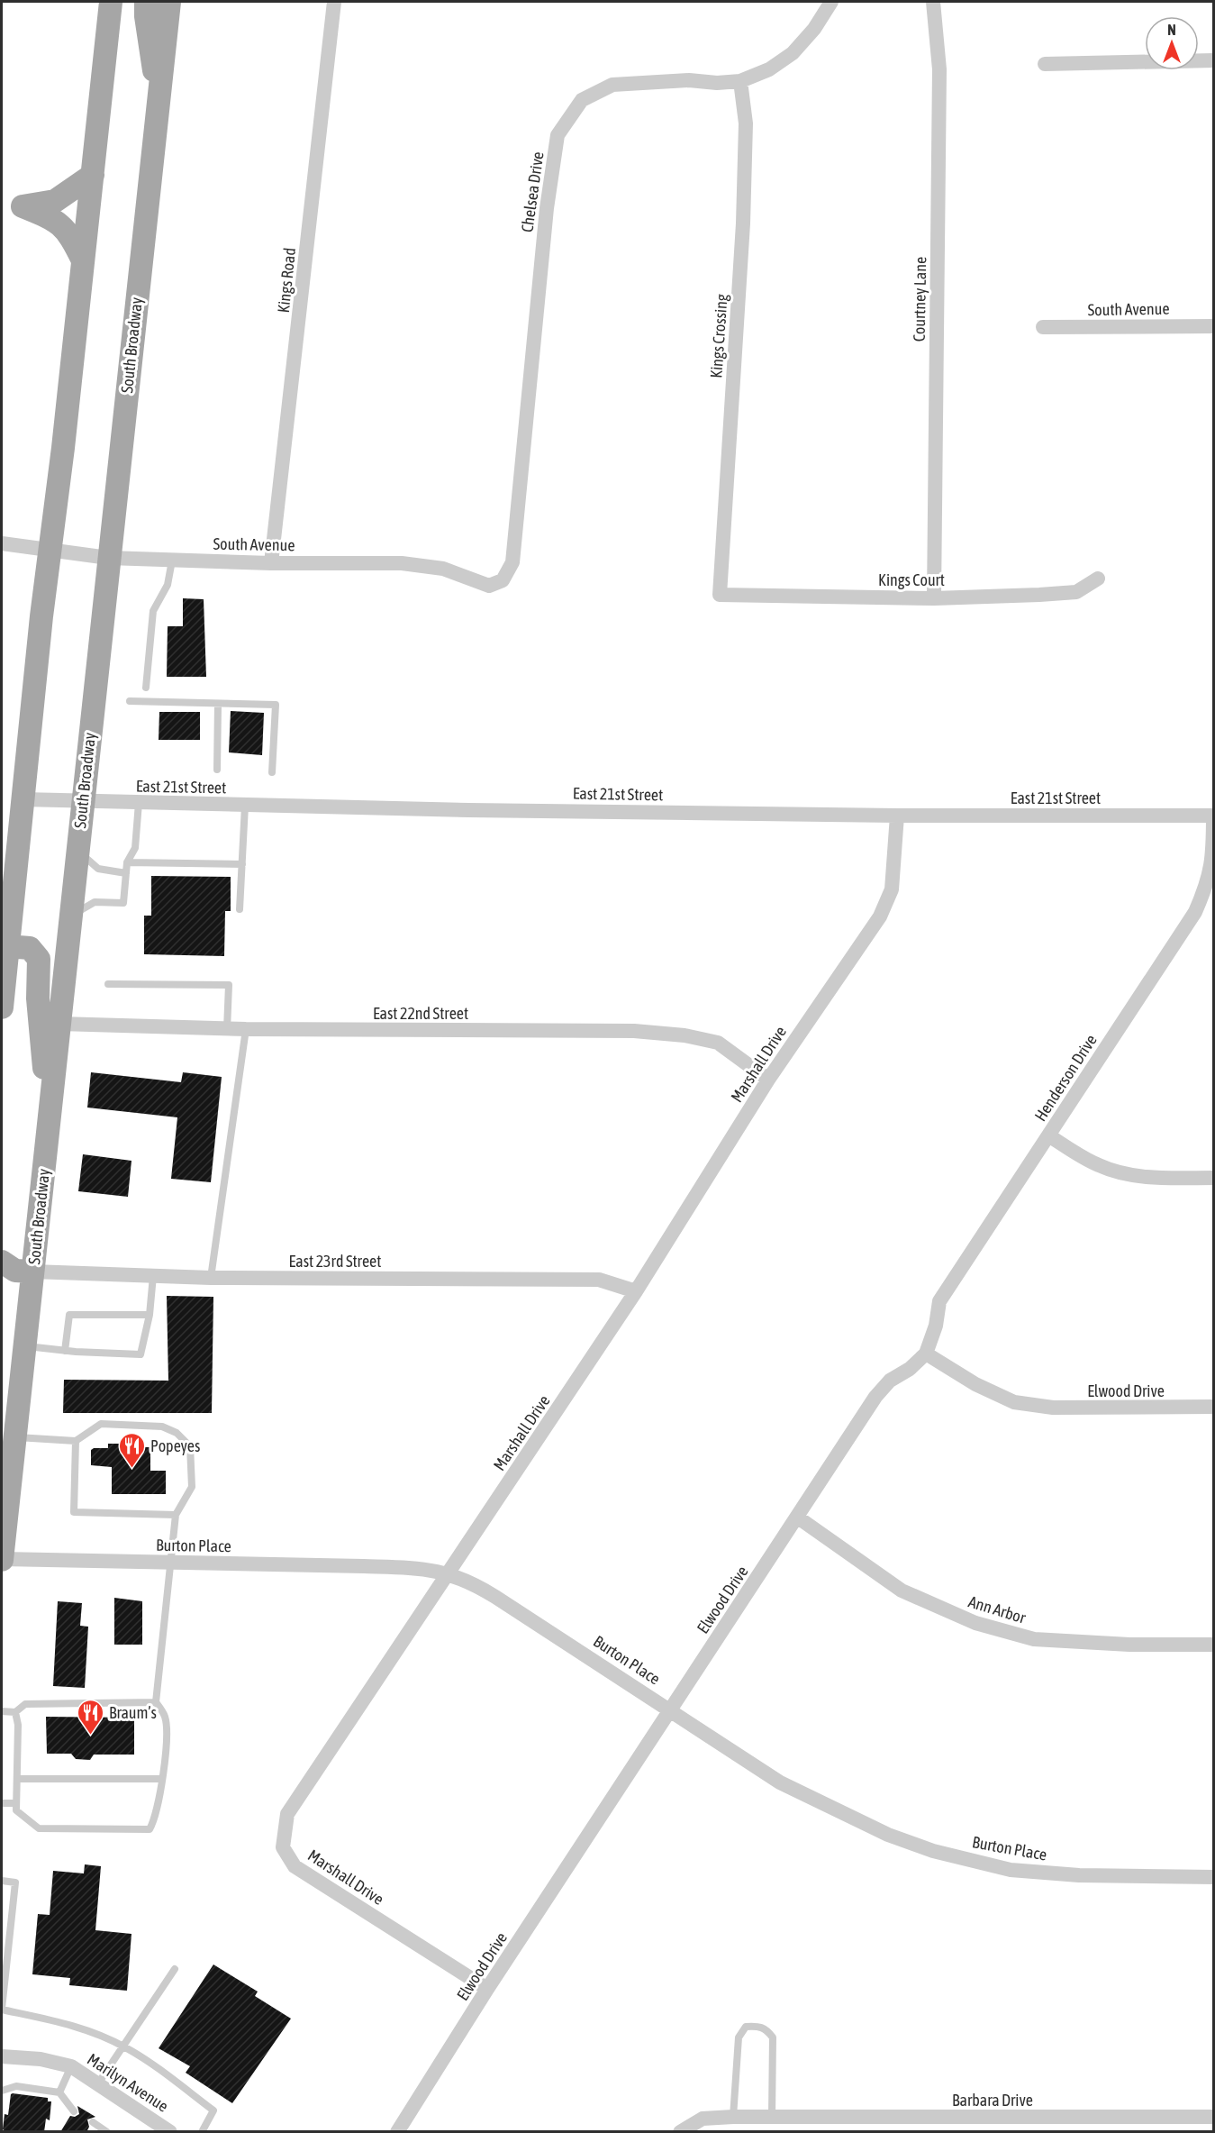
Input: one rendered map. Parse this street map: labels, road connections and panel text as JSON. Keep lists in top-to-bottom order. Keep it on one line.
{"streets":{"main road":["South Broadway"],"street":["Chelsea Drive","Kings Road","Courtney Lane","South Avenue","Kings Crossing","Kings Court","East 21st Street","East 22nd Street","Marshall Drive","Henderson Drive","East 23rd Street","Elwood Drive","Burton Place","Ann Arbor","Marilyn Avenue","Barbara Drive"]},"crossings":[["Chelsea Drive","South Avenue"],["Chelsea Drive","Kings Crossing"],["Kings Road","South Avenue"],["Courtney Lane","Kings Court"],["South Avenue","South Broadway"],["Kings Crossing","Kings Court"],["South Broadway","East 21st Street"],["South Broadway","East 22nd Street"],["South Broadway","East 23rd Street"],["South Broadway","Burton Place"],["East 21st Street","Marshall Drive"],["East 21st Street","Henderson Drive"],["East 22nd Street","Marshall Drive"],["Marshall Drive","East 23rd Street"],["Marshall Drive","Elwood Drive"],["Marshall Drive","Burton Place"],["Henderson Drive","Elwood Drive"],["Elwood Drive","Burton Place"],["Elwood Drive","Ann Arbor"]],"places":{"restaurant":["Popeyes","Braum’s"]},"north":"top"}
